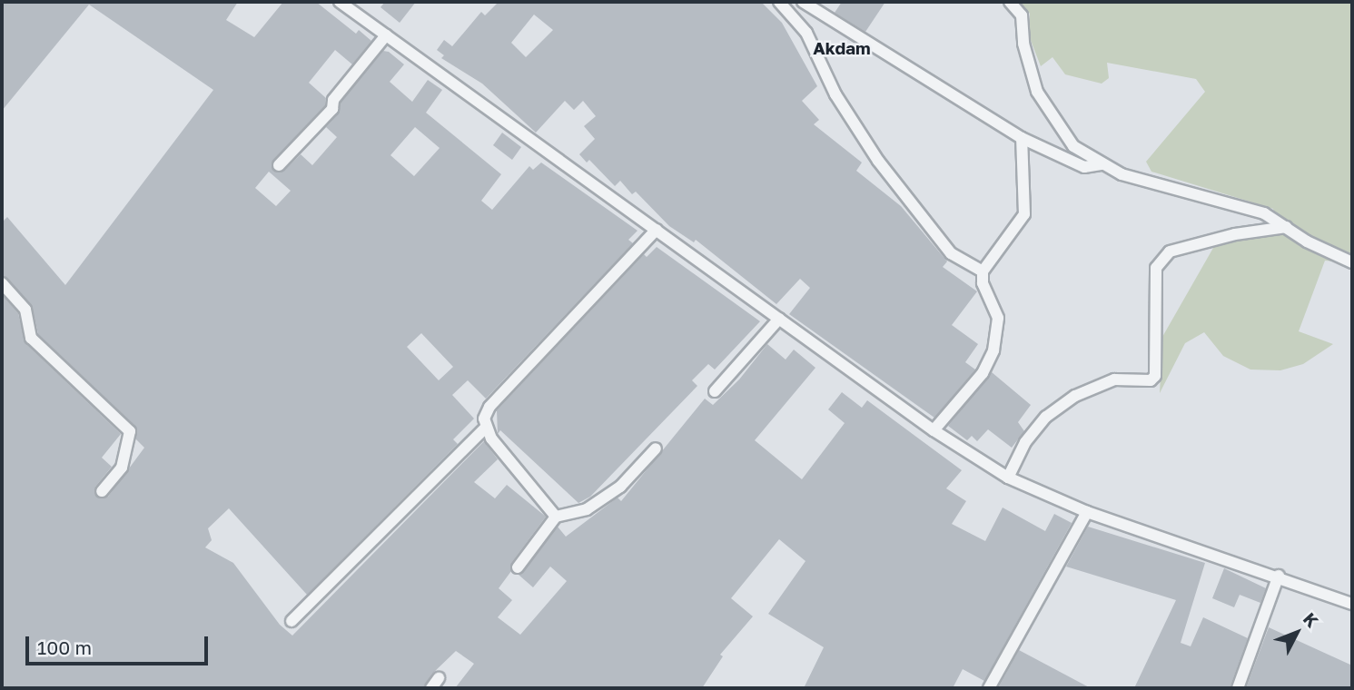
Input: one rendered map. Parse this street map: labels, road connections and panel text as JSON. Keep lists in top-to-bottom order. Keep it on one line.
{"districts":["Akdam"],"scale_bar":"100 m","north":"top right"}
